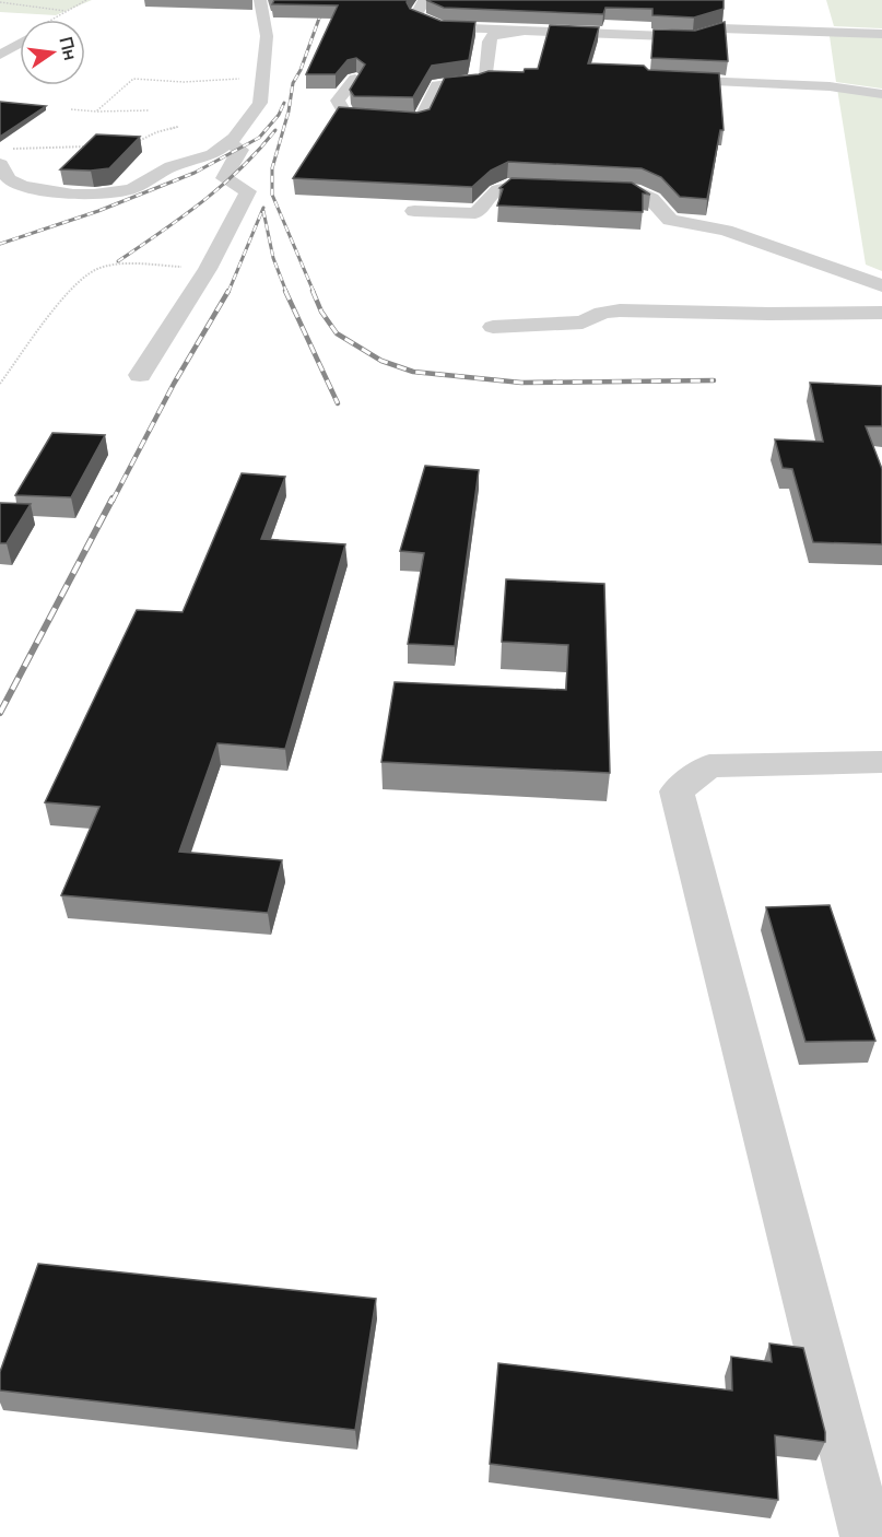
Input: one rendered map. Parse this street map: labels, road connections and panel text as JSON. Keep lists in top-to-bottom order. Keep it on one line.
{"north":"right"}
